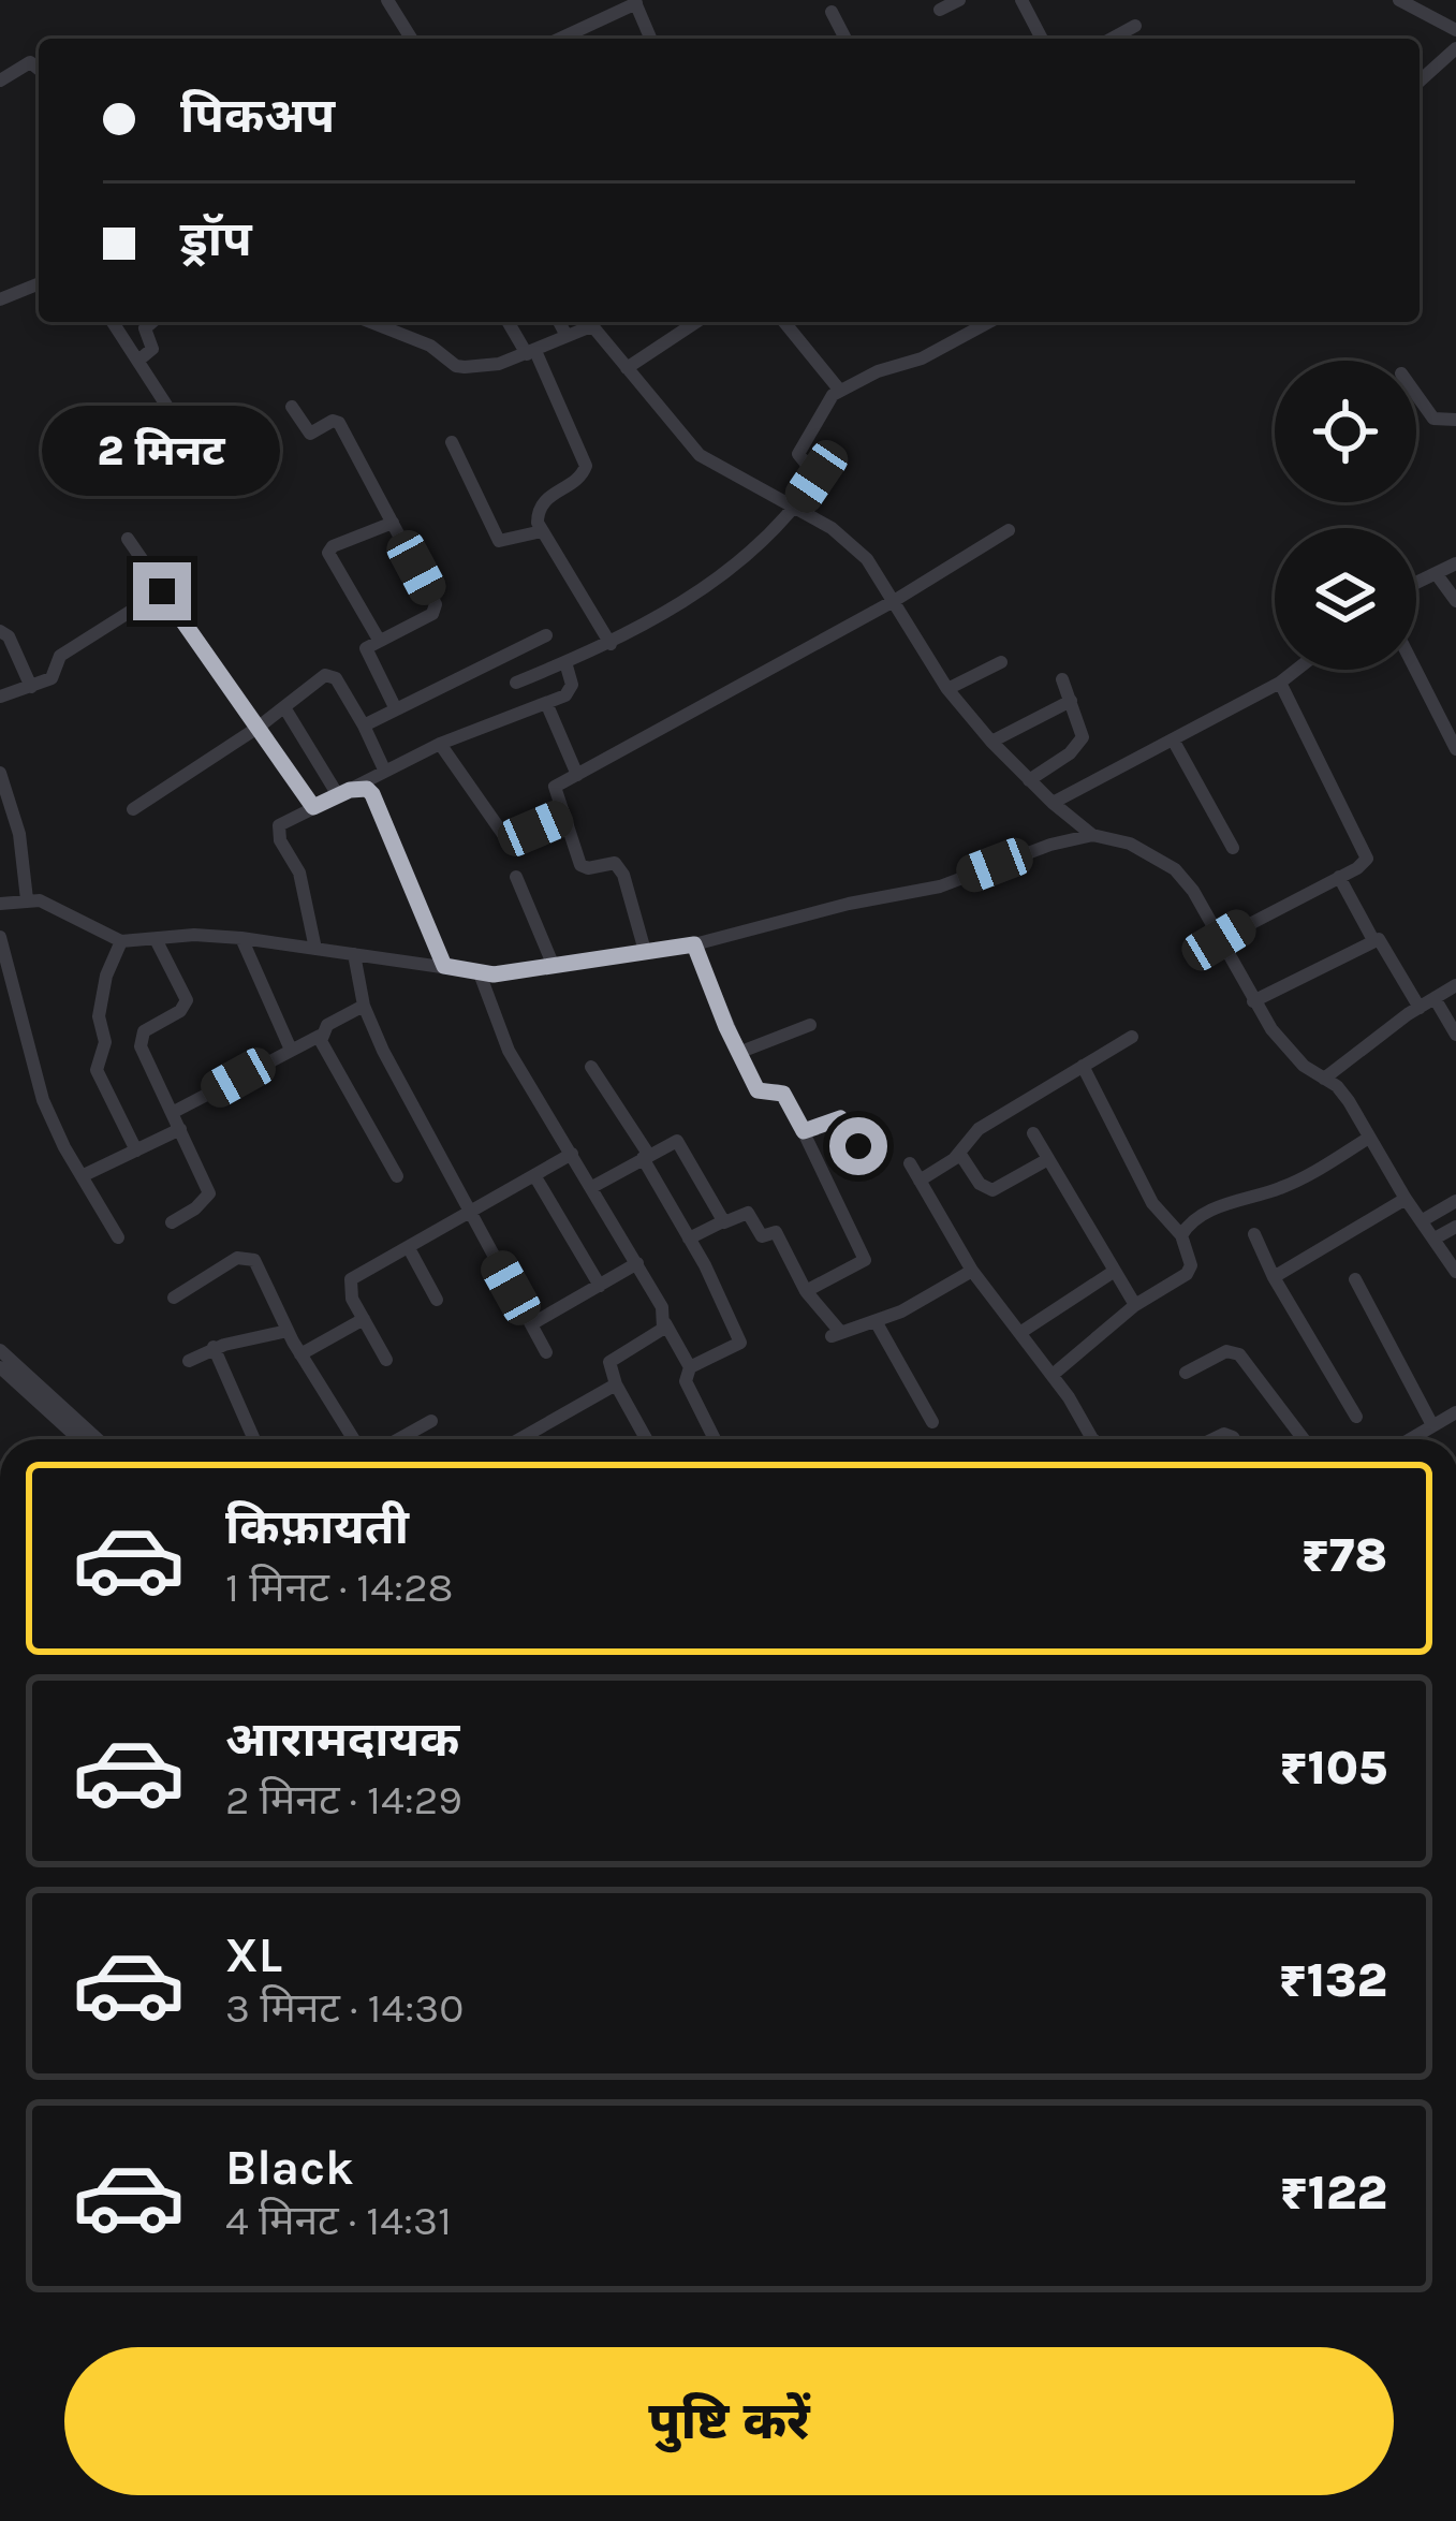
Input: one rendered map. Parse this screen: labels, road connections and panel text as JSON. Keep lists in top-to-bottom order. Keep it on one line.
{"page":{"banner":["पिकअप","ड्रॉप"],"bubble":"2 मिनट","list":[{"name":"किफ़ायती","note":"1 मिनट · 14:28","value":"₹78"},{"name":"आरामदायक","note":"2 मिनट · 14:29","value":"₹105"},{"name":"XL","note":"3 मिनट · 14:30","value":"₹132"},{"name":"Black","note":"4 मिनट · 14:31","value":"₹122"}],"buttons":"पुष्टि करें"}}
